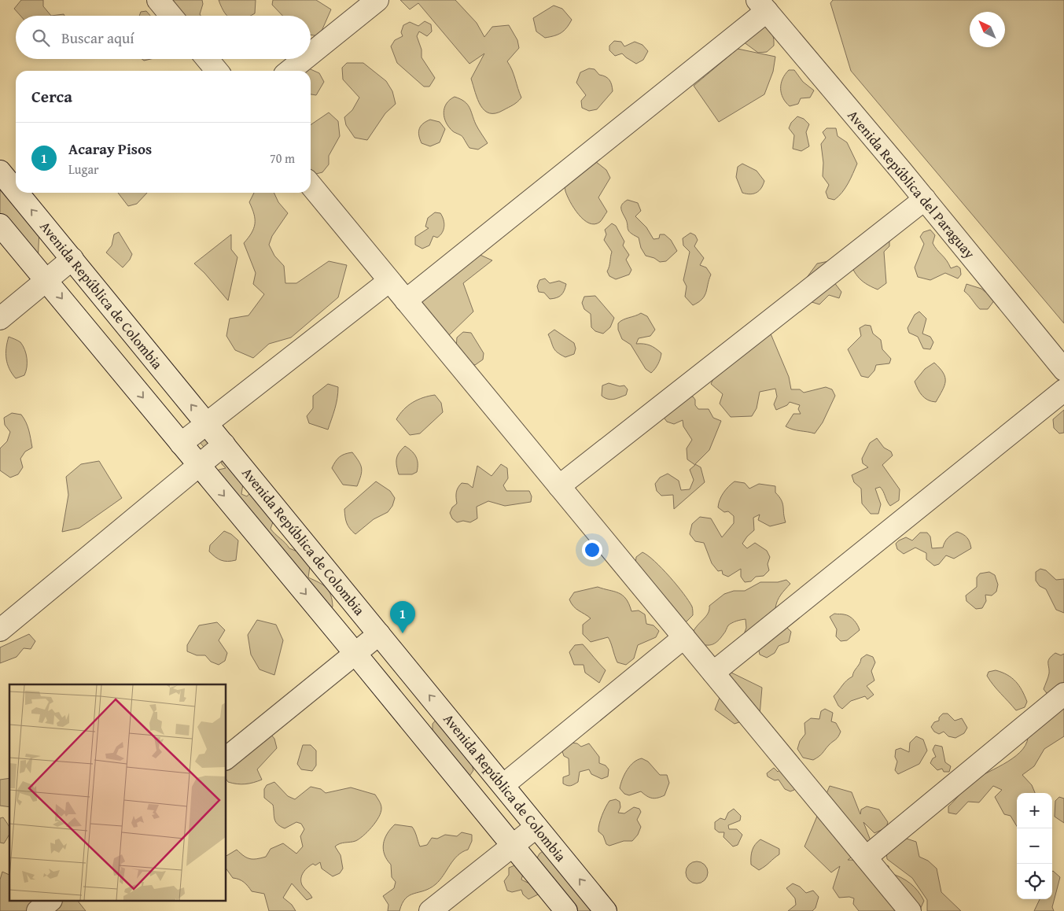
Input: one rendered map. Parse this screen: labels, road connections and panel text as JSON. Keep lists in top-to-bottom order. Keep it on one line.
{"streets":{"street":["Avenida República del Paraguay","Avenida República de Colombia"]},"north":"top left","page":{"search":"Buscar aquí","heading":"Cerca","list":[{"mark":"1","name":"Acaray Pisos","note":"Lugar","value":"70 m"}],"pins":"1","map_buttons":["+","−"]}}
